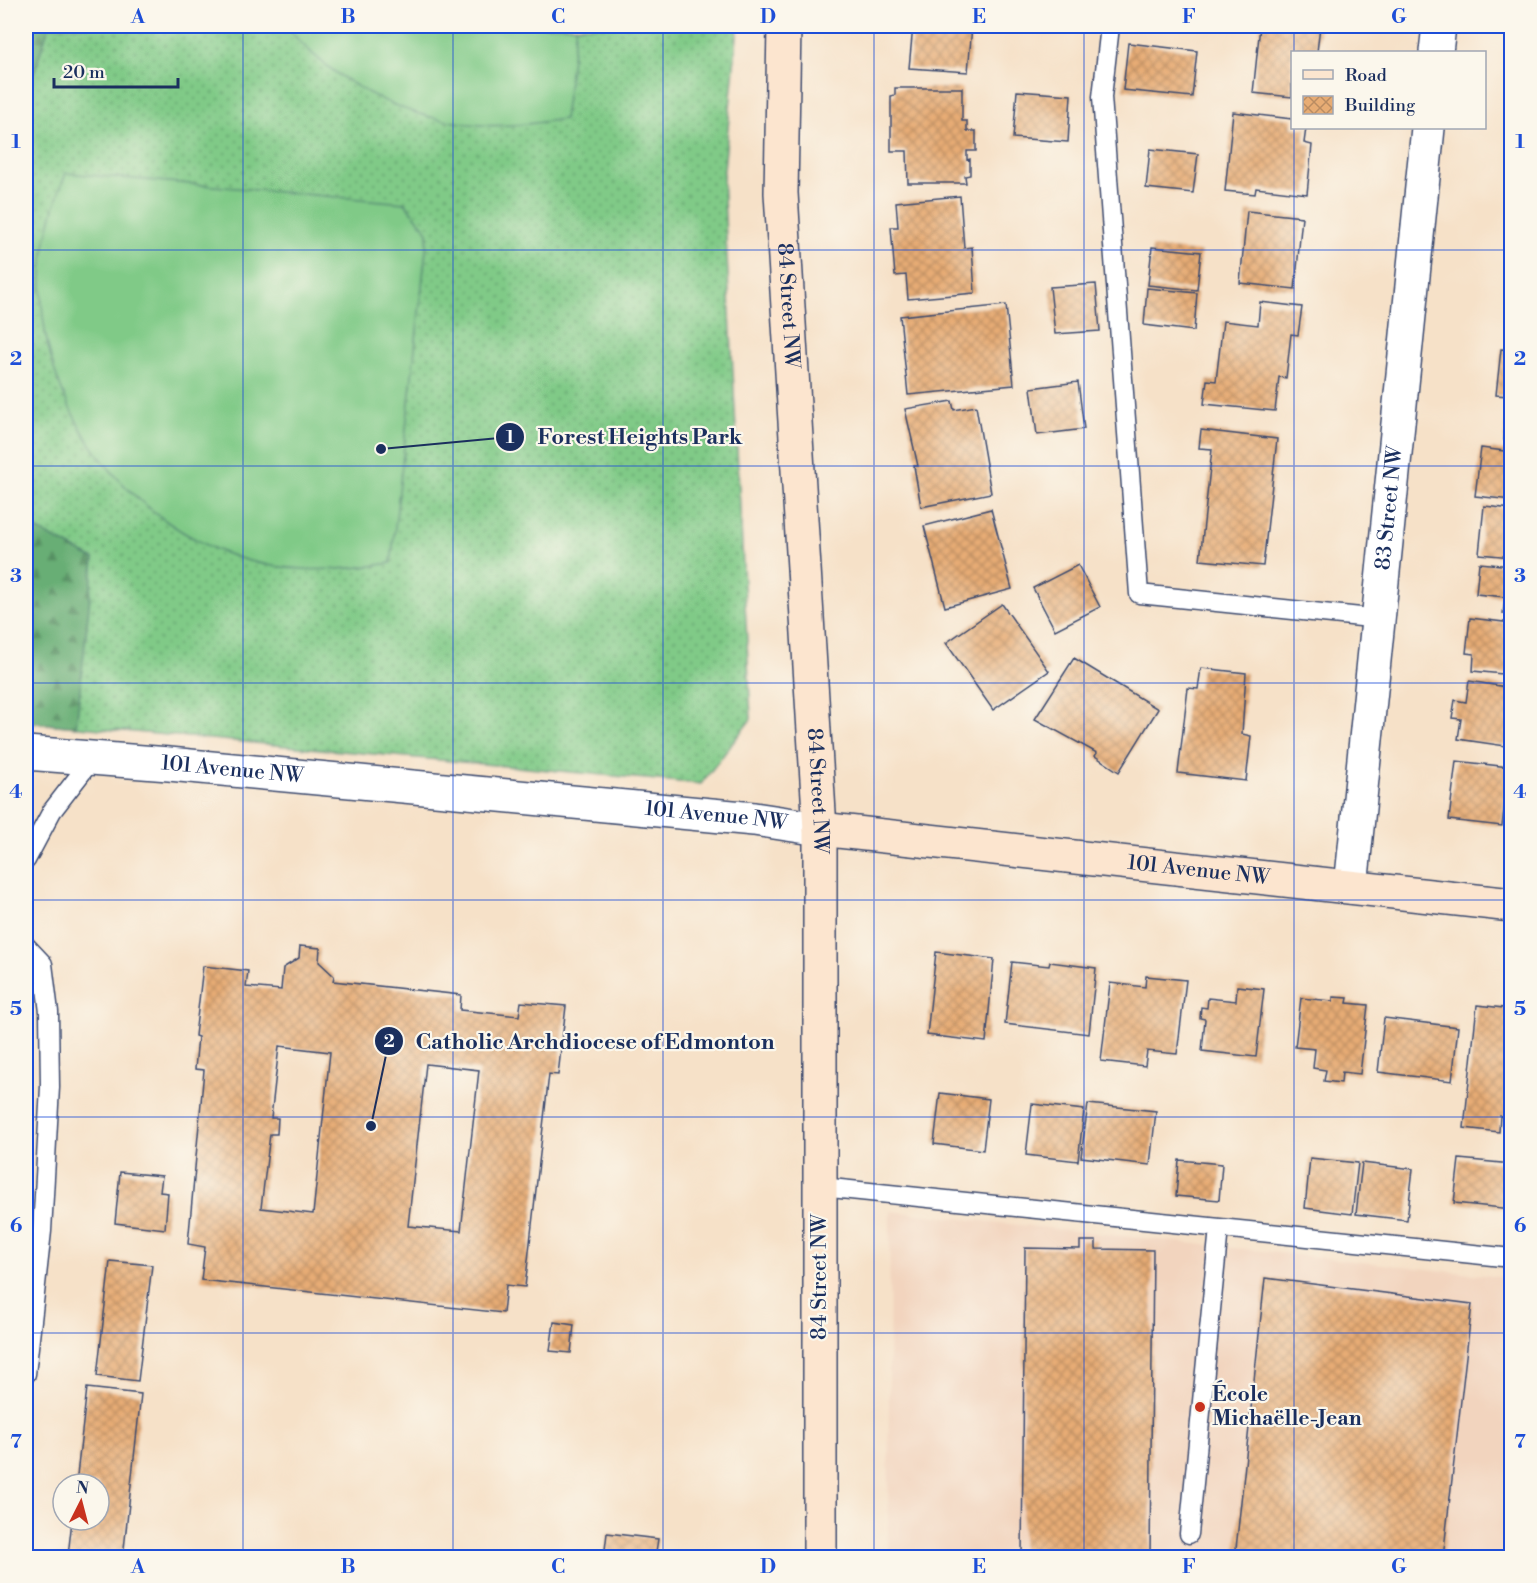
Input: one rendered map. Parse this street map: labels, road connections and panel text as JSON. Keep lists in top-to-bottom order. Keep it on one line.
{"streets":{"main road":["84 Street NW","101 Avenue NW"],"street":["83 Street NW"]},"crossings":[["84 Street NW","101 Avenue NW"],["83 Street NW","101 Avenue NW"]],"places":["Forest Heights Park","Catholic Archdiocese of Edmonton","École Michaëlle-Jean"],"legend":["Road","Building"],"scale_bar":"20 m","north":"top","grid":{"columns":["A","B","C","D","E","F","G"],"rows":["1","2","3","4","5","6","7"]}}
